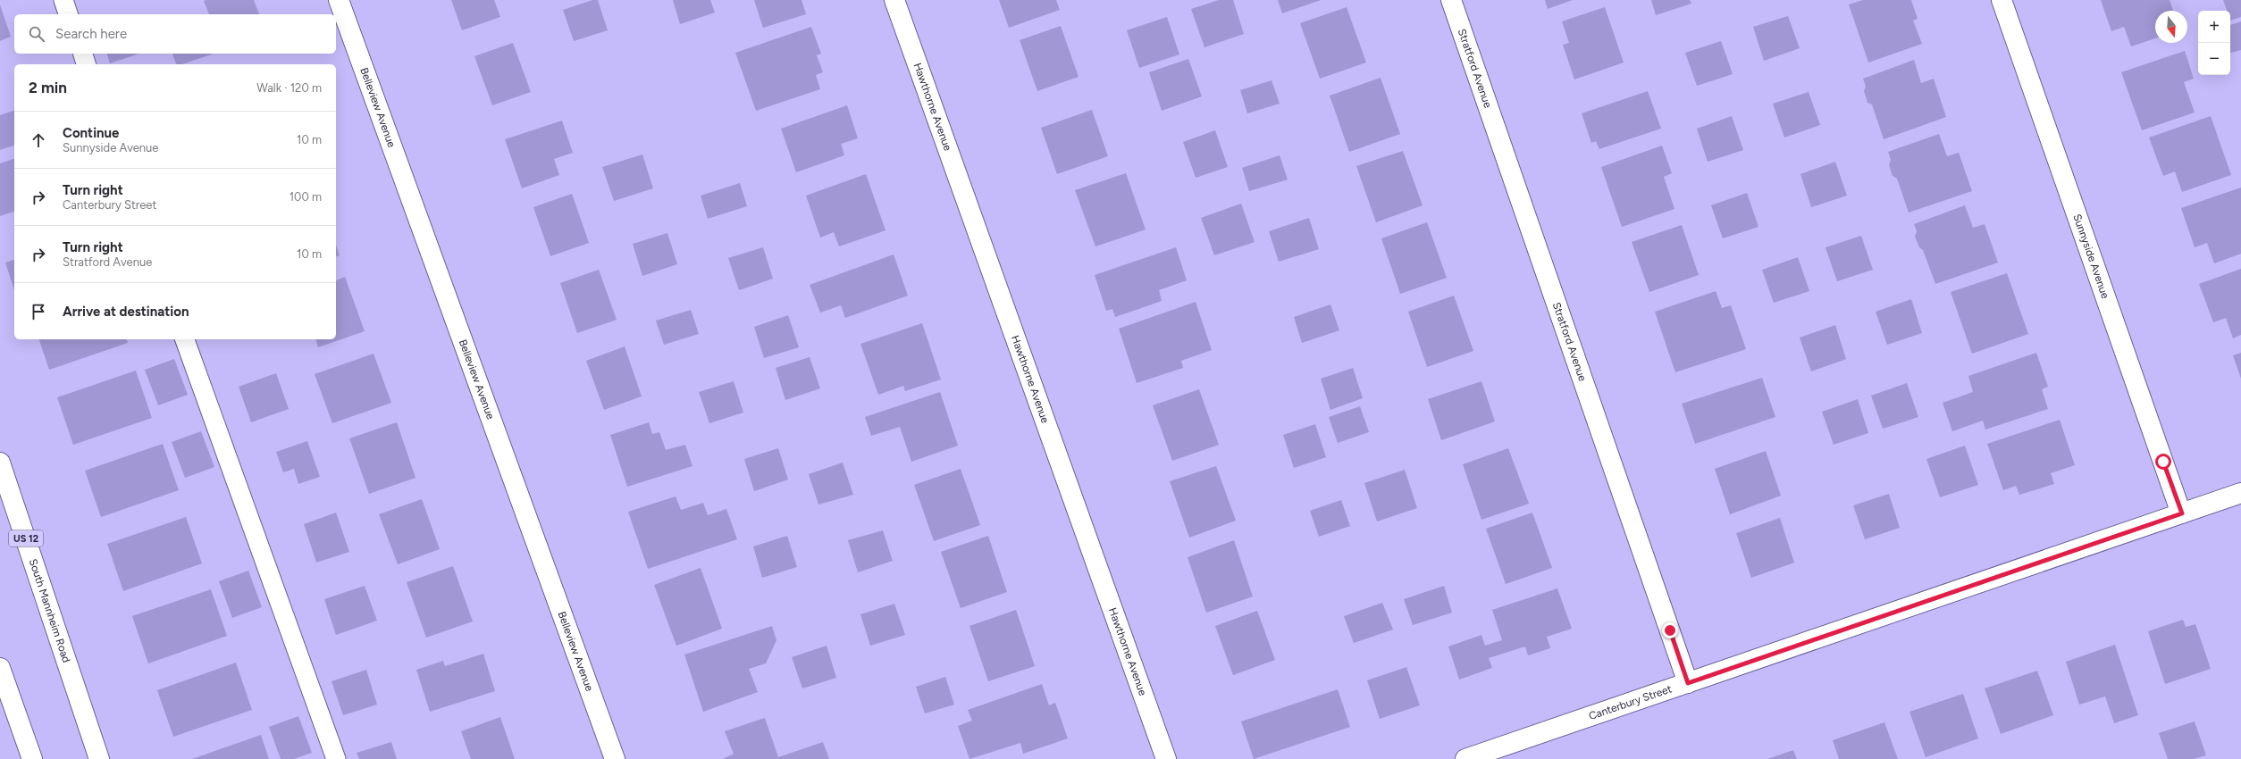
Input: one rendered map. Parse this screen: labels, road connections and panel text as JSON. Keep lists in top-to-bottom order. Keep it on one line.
{"streets":{"street":["Stratford Avenue","Hawthorne Avenue","Belleview Avenue","Sunnyside Avenue","US 12","South Mannheim Road","Canterbury Street"]},"crossings":[["Stratford Avenue","Canterbury Street"],["Sunnyside Avenue","Canterbury Street"]],"north":"bottom","page":{"map_buttons":["+","−"],"search":"Search here","heading":["2 min","Walk · 120 m"],"list":[["Continue","Sunnyside Avenue","10 m"],["Turn right","Canterbury Street","100 m"],["Turn right","Stratford Avenue","10 m"],"Arrive at destination"]}}
